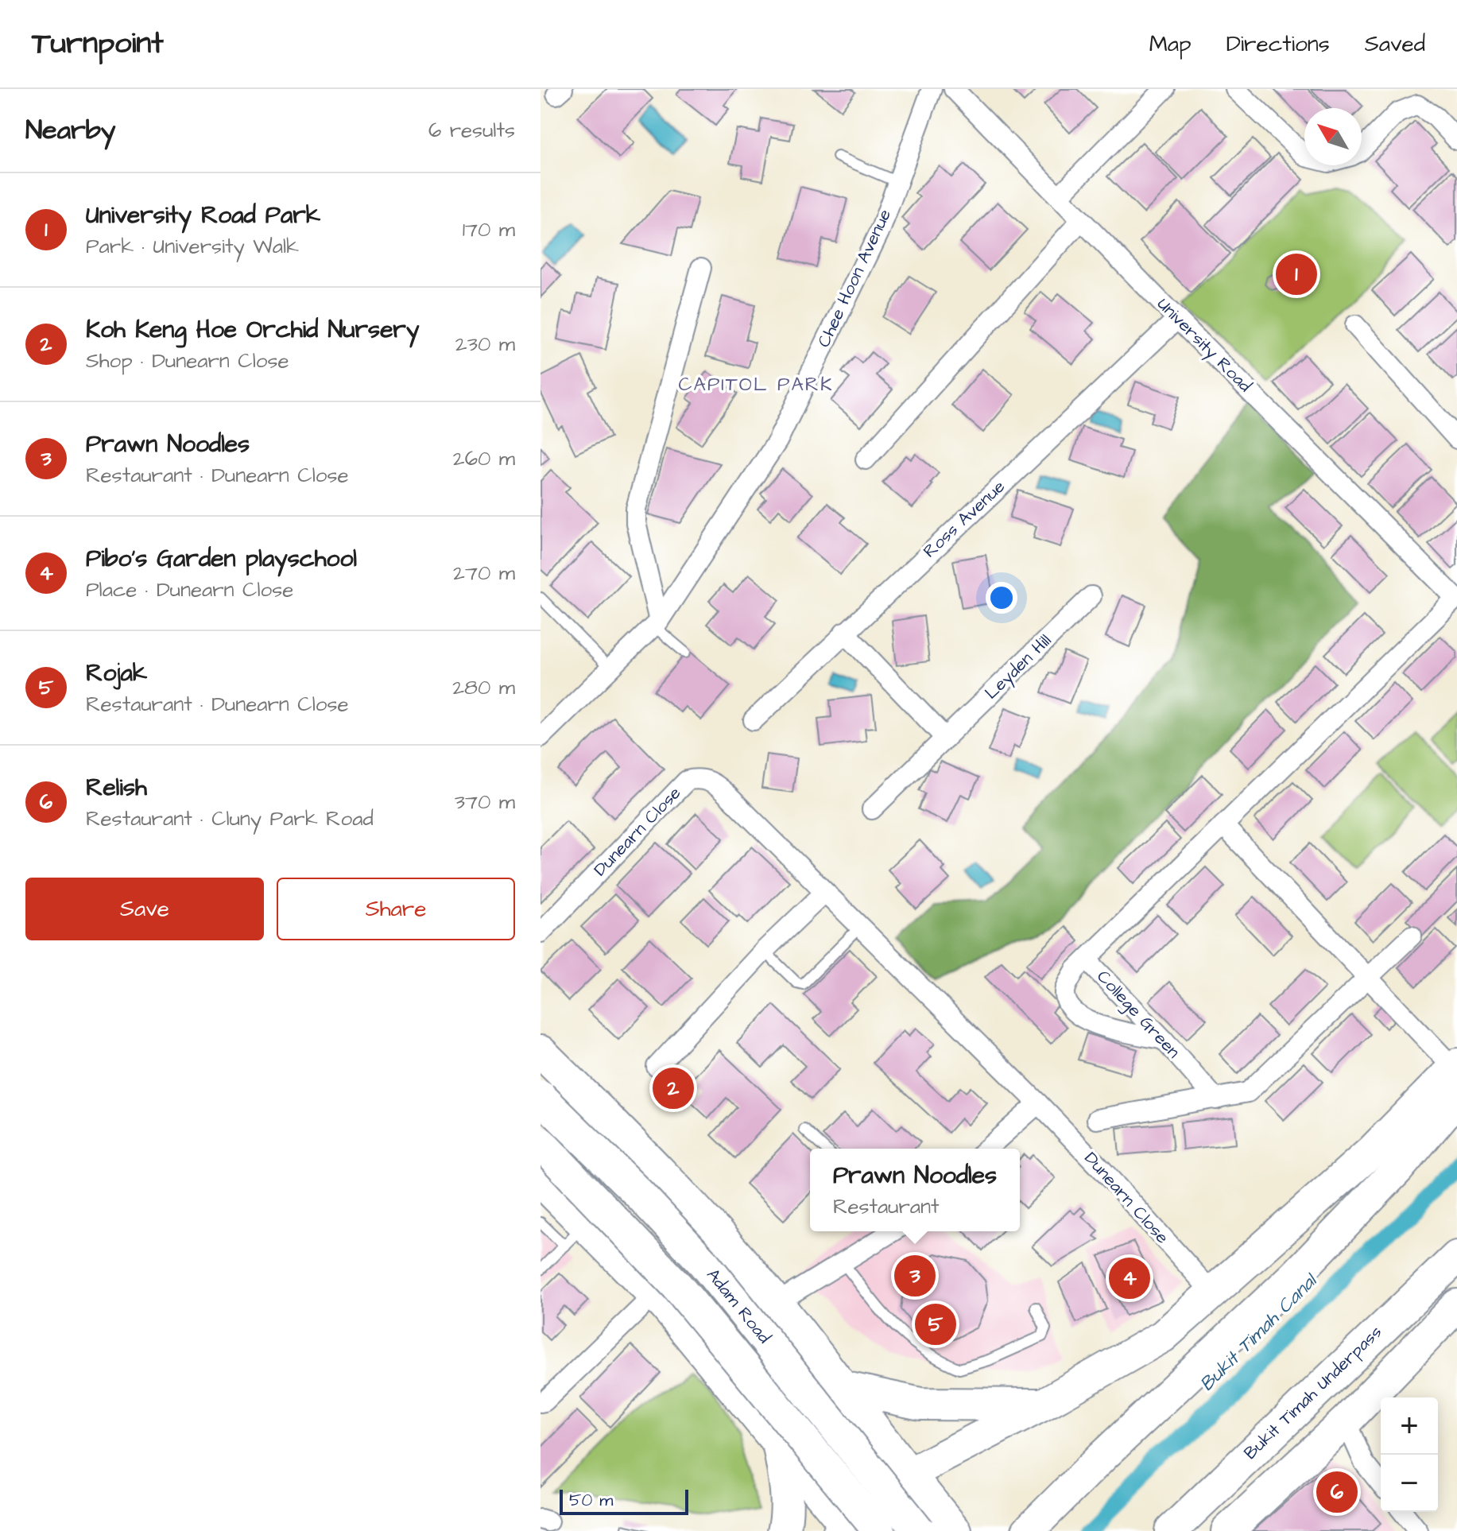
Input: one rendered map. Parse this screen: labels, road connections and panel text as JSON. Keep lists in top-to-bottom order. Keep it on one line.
{"streets":{"highway":["Adam Road","Bukit Timah Underpass"],"street":["Chee Hoon Avenue","University Road","Ross Avenue","Leyden Hill","Dunearn Close","College Green"]},"crossings":[["University Road","Ross Avenue"],["University Road","College Green"]],"districts":["CAPITOL PARK"],"water":["Bukit Timah Canal"],"scale_bar":"50 m","north":"top left","page":{"header":"Turnpoint","nav":["Map","Directions","Saved"],"heading":["Nearby","6 results"],"list":[{"mark":"1","name":"University Road Park","note":"Park · University Walk","value":"170 m"},{"mark":"2","name":"Koh Keng Hoe Orchid Nursery","note":"Shop · Dunearn Close","value":"230 m"},{"mark":"3","name":"Prawn Noodles","note":"Restaurant · Dunearn Close","value":"260 m"},{"mark":"4","name":"Pibo's Garden playschool","note":"Place · Dunearn Close","value":"270 m"},{"mark":"5","name":"Rojak","note":"Restaurant · Dunearn Close","value":"280 m"},{"mark":"6","name":"Relish","note":"Restaurant · Cluny Park Road","value":"370 m"}],"pins":["1","2","3","4","5","6"],"buttons":["Save","Share"],"popup":["Prawn Noodles","Restaurant"],"map_buttons":["+","−"],"scale":"50 m"}}
